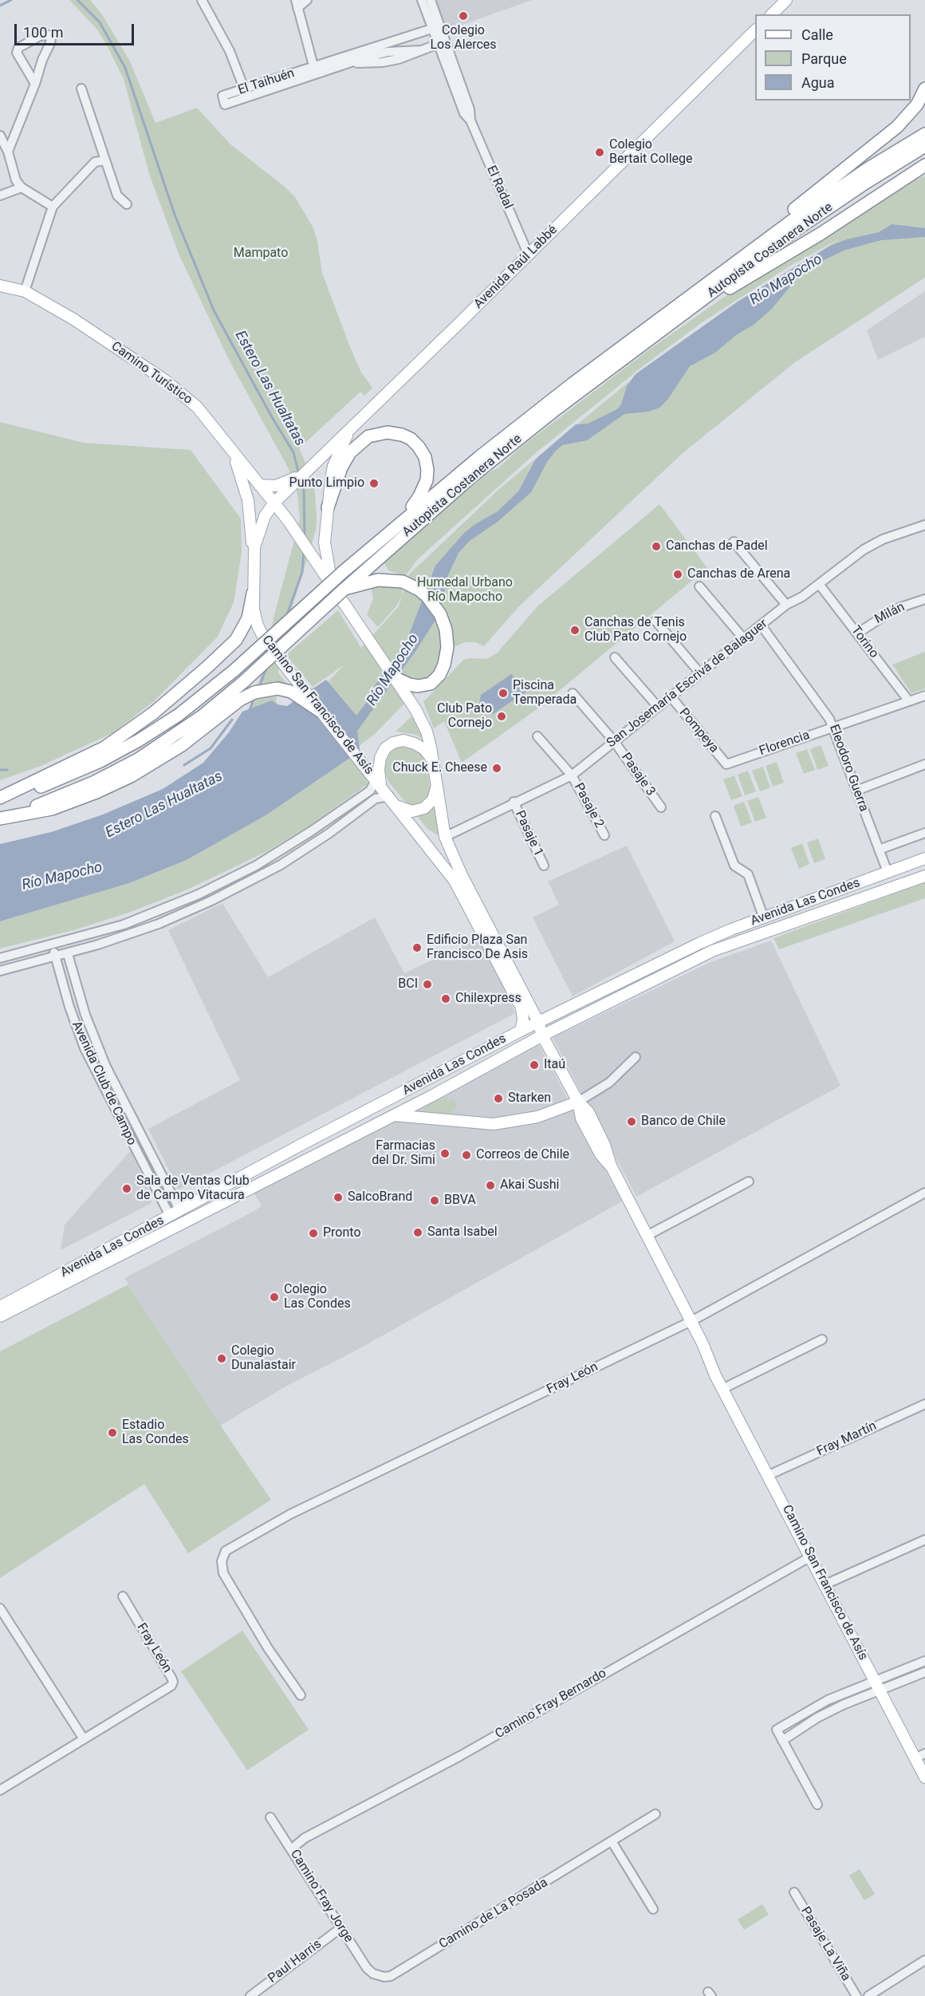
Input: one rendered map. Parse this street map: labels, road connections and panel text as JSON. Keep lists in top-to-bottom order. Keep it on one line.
{"streets":{"highway":["Autopista Costanera Norte"],"main road":["Avenida Raúl Labbé","Camino Turístico","Camino San Francisco de Asís","Avenida Las Condes"],"street":["El Taihuén","El Radal","Milán","Torino","San Josemaría Escrivá de Balaguer","Pompeya","Florencia","Eleodoro Guerra","Pasaje 3","Pasaje 2","Pasaje 1","Avenida Club de Campo","Fray León","Fray Martín","Camino Fray Bernardo","Camino Fray Jorge","Camino de La Posada","Pasaje La Viña","Paul Harris"]},"crossings":[["El Taihuén","El Radal"],["El Radal","Avenida Raúl Labbé"],["Autopista Costanera Norte","Camino San Francisco de Asís"],["Avenida Raúl Labbé","Camino Turístico"],["Avenida Raúl Labbé","Camino San Francisco de Asís"],["Camino Turístico","Camino San Francisco de Asís"],["Milán","Torino"],["Torino","San Josemaría Escrivá de Balaguer"],["Torino","Florencia"],["San Josemaría Escrivá de Balaguer","Camino San Francisco de Asís"],["San Josemaría Escrivá de Balaguer","Pompeya"],["San Josemaría Escrivá de Balaguer","Eleodoro Guerra"],["San Josemaría Escrivá de Balaguer","Pasaje 3"],["San Josemaría Escrivá de Balaguer","Pasaje 2"],["San Josemaría Escrivá de Balaguer","Pasaje 1"],["Camino San Francisco de Asís","Avenida Las Condes"],["Camino San Francisco de Asís","Fray León"],["Camino San Francisco de Asís","Fray Martín"],["Camino San Francisco de Asís","Camino Fray Bernardo"],["Pompeya","Florencia"],["Florencia","Eleodoro Guerra"],["Eleodoro Guerra","Avenida Las Condes"],["Avenida Las Condes","Avenida Club de Campo"],["Camino Fray Bernardo","Camino Fray Jorge"],["Camino Fray Jorge","Camino de La Posada"],["Camino Fray Jorge","Paul Harris"]],"water":["Río Mapocho","Estero Las Hualtatas"],"parks":["Mampato","Humedal Urbano Río Mapocho"],"places":["Colegio Los Alerces","Colegio Bertait College","Punto Limpio","Canchas de Padel","Canchas de Arena","Canchas de Tenis Club Pato Cornejo","Piscina Temperada","Club Pato Cornejo","Chuck E. Cheese","Edificio Plaza San Francisco De Asis","BCI","Chilexpress","Itaú","Starken","Banco de Chile","Farmacias del Dr. Simi","Correos de Chile","Akai Sushi","Sala de Ventas Club de Campo Vitacura","SalcoBrand","BBVA","Santa Isabel","Pronto","Colegio Las Condes","Colegio Dunalastair","Estadio Las Condes"],"legend":["Calle","Parque","Agua"],"scale_bar":"100 m"}
